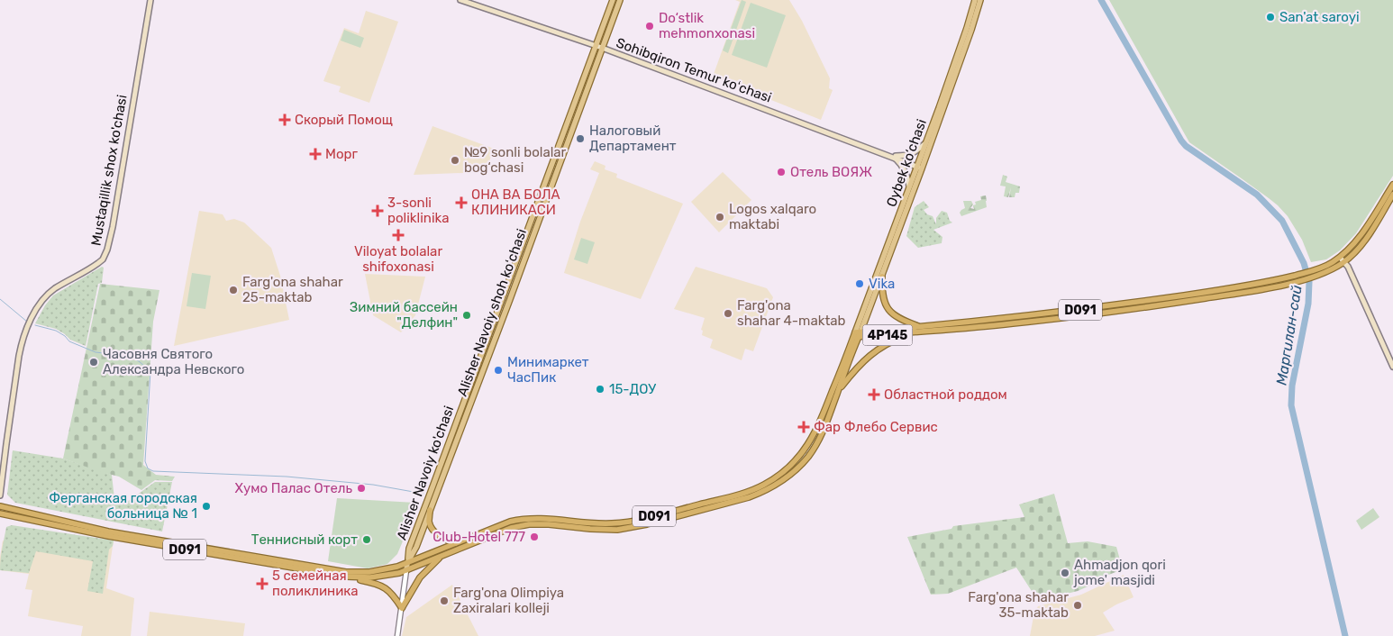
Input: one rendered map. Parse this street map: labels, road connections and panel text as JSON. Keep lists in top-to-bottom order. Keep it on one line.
{"streets":{"highway":["D091","4P145"],"main road":["Sohibqiron Temur koʻchasi","Oybek ko‘chasi","Mustaqillik shox ko'chasi","Alisher Navoiy shoh koʻchasi","Alisher Navoiy ko'chasi"]},"crossings":[["Sohibqiron Temur koʻchasi","Oybek ko‘chasi"],["Sohibqiron Temur koʻchasi","Alisher Navoiy shoh koʻchasi"],["Oybek ko‘chasi","D091"],["Oybek ko‘chasi","4P145"],["D091","Alisher Navoiy shoh koʻchasi"],["D091","4P145"],["D091","Alisher Navoiy ko'chasi"],["Alisher Navoiy shoh koʻchasi","Alisher Navoiy ko'chasi"]],"water":["Маргилан-сай"],"places":{"other":["San'at saroyi","Do‘stlik mehmonxonasi","Налоговый Департамент","№9 sonli bolalar bog‘chasi","Отель ВОЯЖ","Logos xalqaro maktabi","Vika","Farg'ona shahar 25-maktab","Farg'ona shahar 4-maktab","Зимний бассейн \"Делфин\"","Часовня Святого Александра Невского","Минимаркет ЧасПик","15-ДОУ","Хумо Палас Отель","Ферганская городская больница № 1","Club-Hotel 777","Теннисный корт","Ahmadjon qori jome' masjidi","Farg'ona Olimpiya Zaxiralari kolleji","Farg'ona shahar 35-maktab"],"health":["Скорый Помощ","Морг","ОНА ВА БОЛА КЛИНИКАСИ","3-sonli poliklinika","Viloyat bolalar shifoxonasi","Областной роддом","Фар Флебо Сервис","5 семейная поликлиника"]}}
